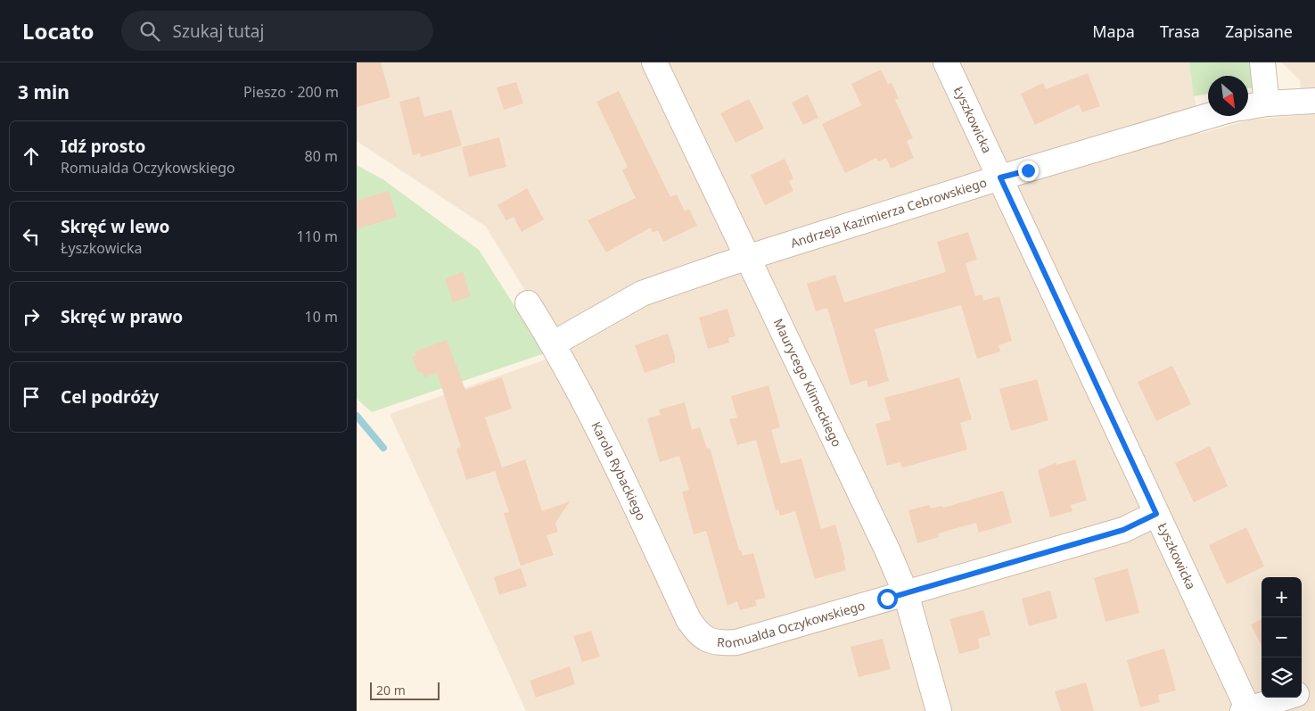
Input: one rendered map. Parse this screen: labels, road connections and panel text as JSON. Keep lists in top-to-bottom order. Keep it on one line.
{"streets":{"street":["Łyszkowicka","Andrzeja Kazimierza Cebrowskiego","Maurycego Klimeckiego","Karola Rybackiego","Romualda Oczykowskiego"]},"crossings":[["Łyszkowicka","Andrzeja Kazimierza Cebrowskiego"],["Łyszkowicka","Romualda Oczykowskiego"],["Andrzeja Kazimierza Cebrowskiego","Maurycego Klimeckiego"],["Andrzeja Kazimierza Cebrowskiego","Karola Rybackiego"],["Maurycego Klimeckiego","Romualda Oczykowskiego"],["Karola Rybackiego","Romualda Oczykowskiego"]],"scale_bar":"20 m","north":"bottom right","page":{"header":"Locato","search":"Szukaj tutaj","nav":["Mapa","Trasa","Zapisane"],"heading":["3 min","Pieszo · 200 m"],"list":[["Idź prosto","Romualda Oczykowskiego","80 m"],["Skręć w lewo","Łyszkowicka","110 m"],["Skręć w prawo","10 m"],"Cel podróży"],"map_buttons":["+","−"],"scale":"20 m"}}
